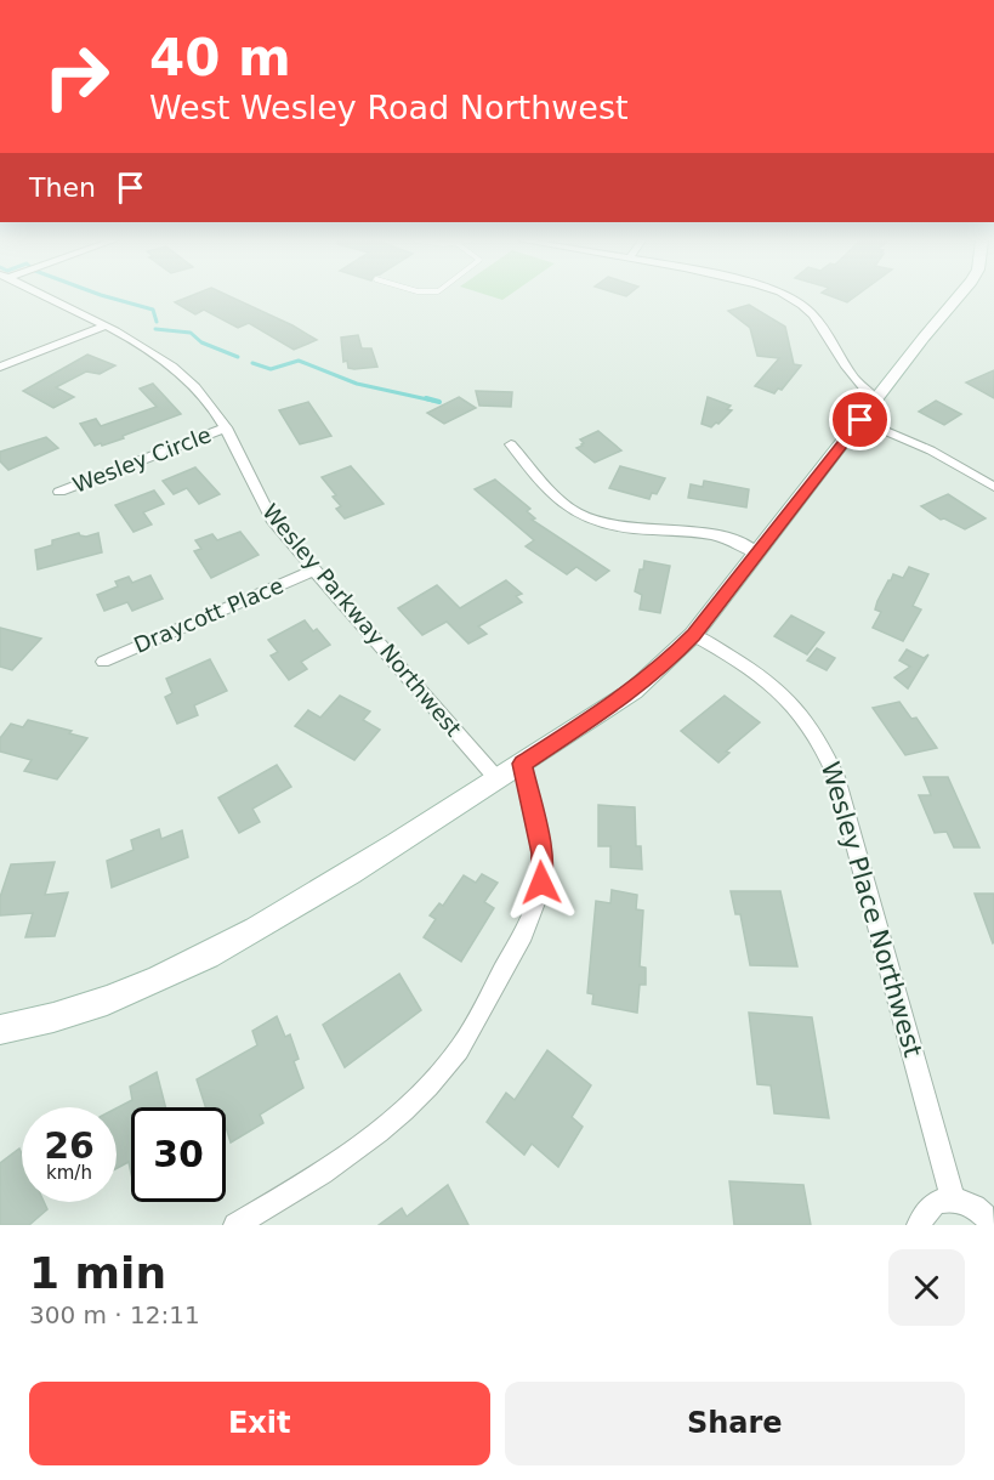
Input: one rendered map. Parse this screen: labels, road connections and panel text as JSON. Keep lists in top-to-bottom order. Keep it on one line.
{"streets":{"street":["Wesley Circle","Draycott Place","Wesley Parkway Northwest","Wesley Place Northwest"]},"crossings":[["Wesley Circle","Wesley Parkway Northwest"],["Draycott Place","Wesley Parkway Northwest"]],"page":{"turn":["40 m","West Wesley Road Northwest"],"then":"Then","speed":"26 km/h","limit":"30","heading":["1 min","300 m · 12:11"],"buttons":["Exit","Share"]}}
